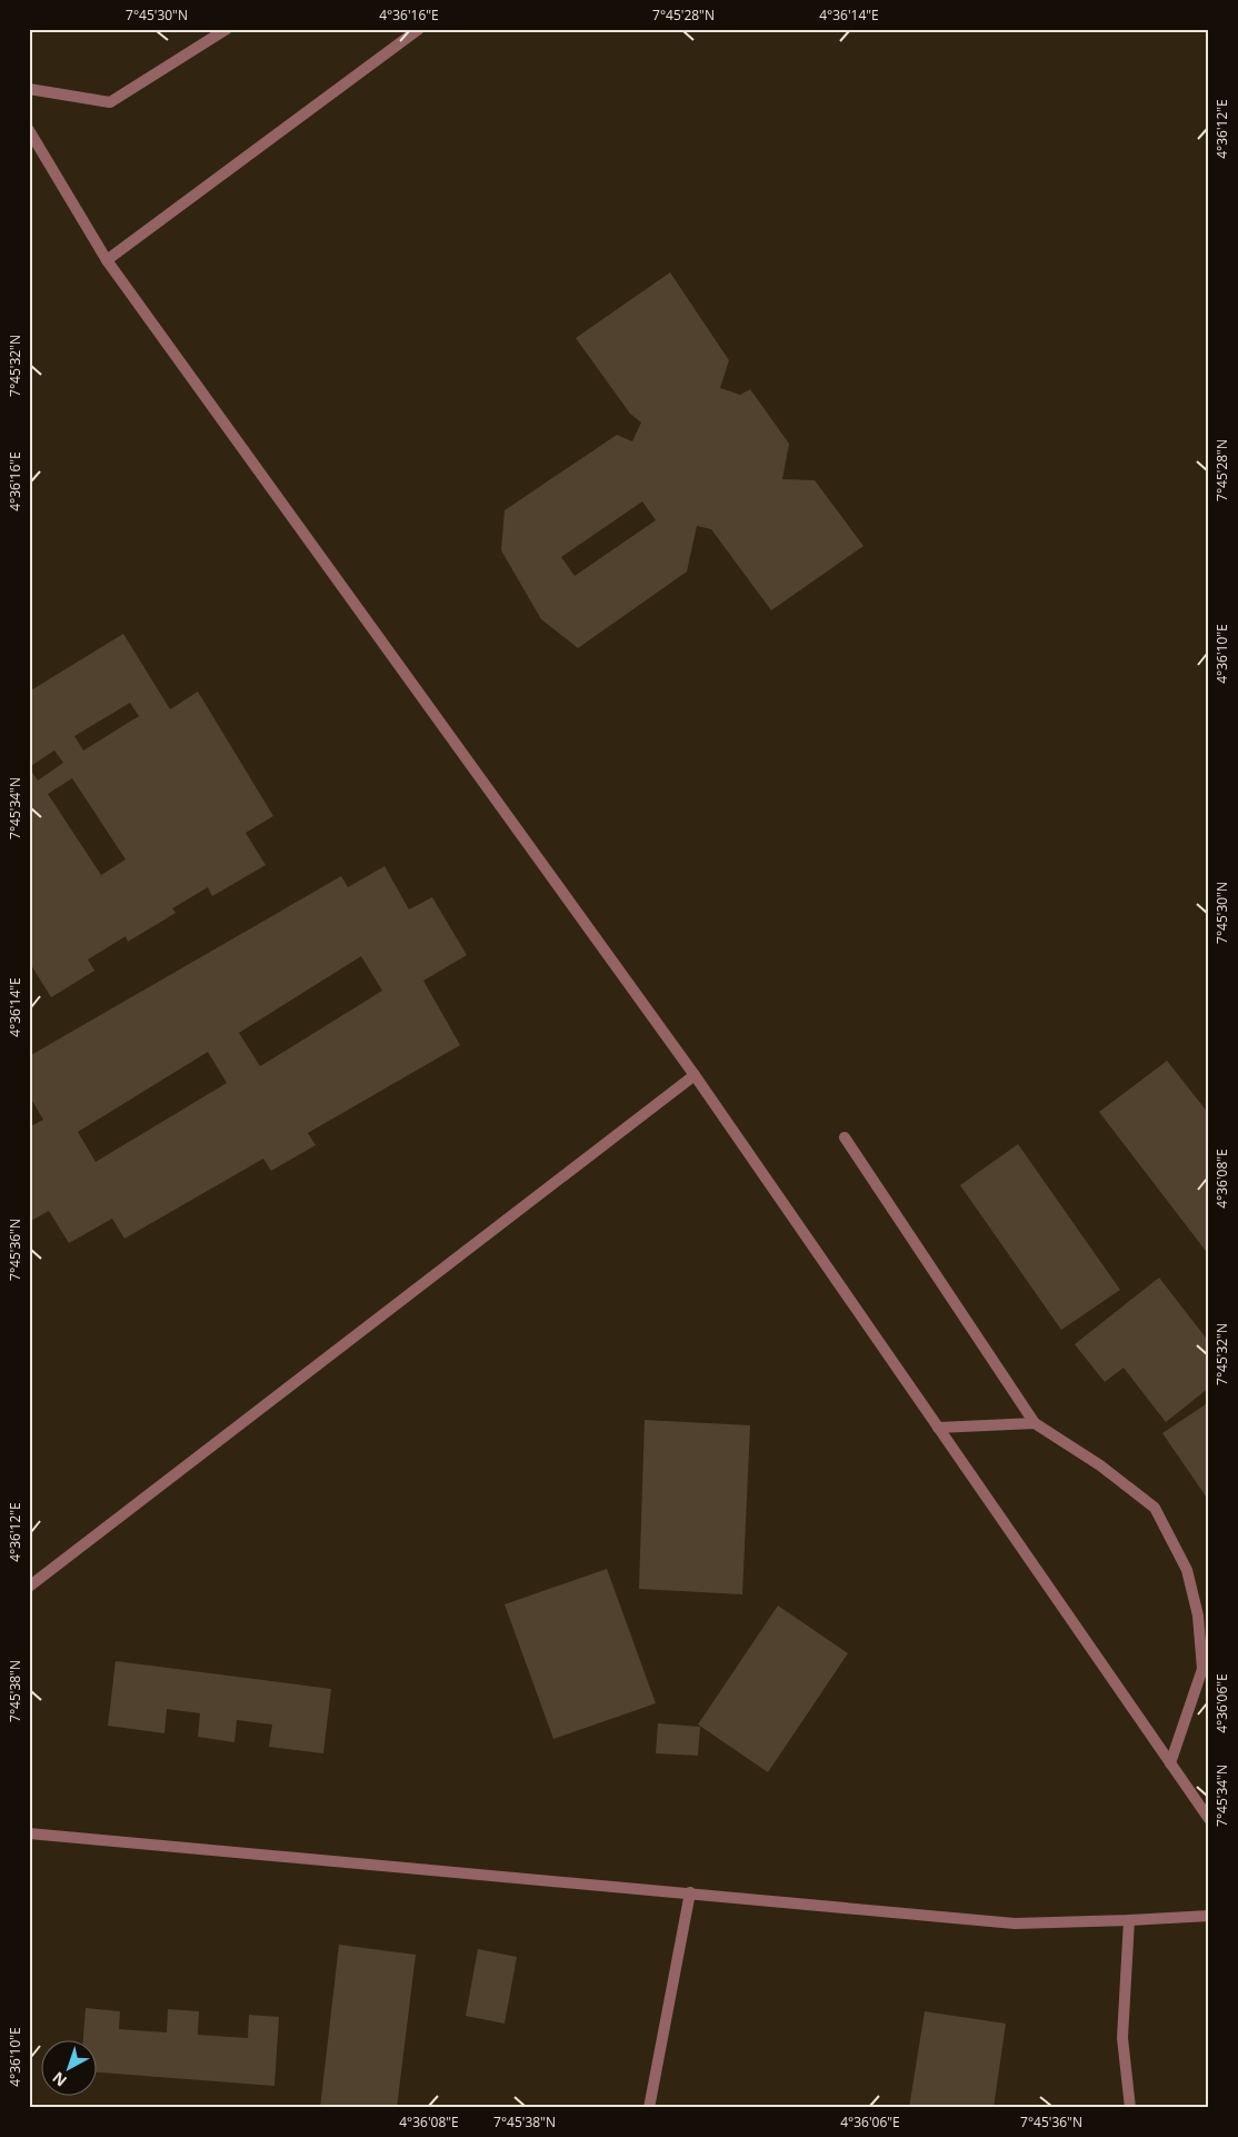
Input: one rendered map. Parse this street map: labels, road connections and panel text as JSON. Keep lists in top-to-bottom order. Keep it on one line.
{"north":"bottom left","coordinates":["7°45'30\"N","4°36'16\"E","7°45'28\"N","4°36'14\"E","4°36'12\"E","7°45'32\"N","4°36'10\"E","7°45'34\"N","4°36'08\"E","7°45'36\"N","7°45'38\"N","4°36'06\"E"]}
